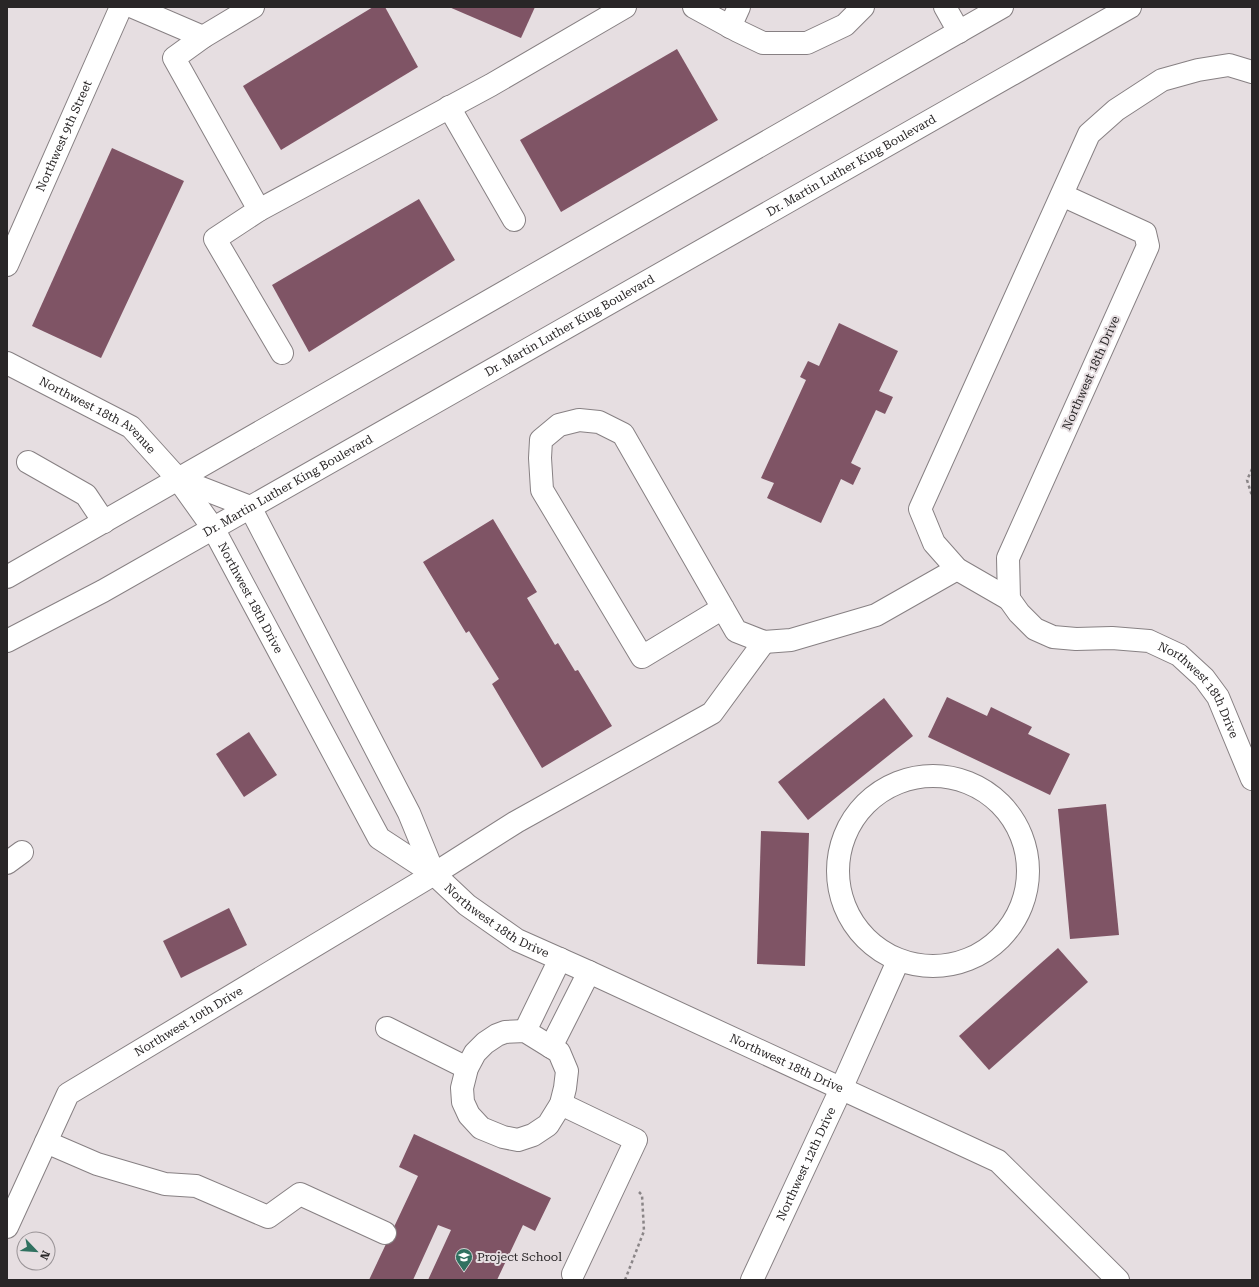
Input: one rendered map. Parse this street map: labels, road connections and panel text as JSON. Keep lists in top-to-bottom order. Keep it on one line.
{"streets":{"street":["Northwest 9th Street","Dr. Martin Luther King Boulevard","Northwest 18th Drive","Northwest 18th Avenue","Northwest 10th Drive","Northwest 12th Drive"]},"crossings":[["Dr. Martin Luther King Boulevard","Northwest 18th Drive"],["Northwest 18th Drive","Northwest 18th Avenue"],["Northwest 18th Drive","Northwest 10th Drive"],["Northwest 18th Drive","Northwest 12th Drive"]],"places":{"school or university":["Project School"]},"north":"bottom right"}
